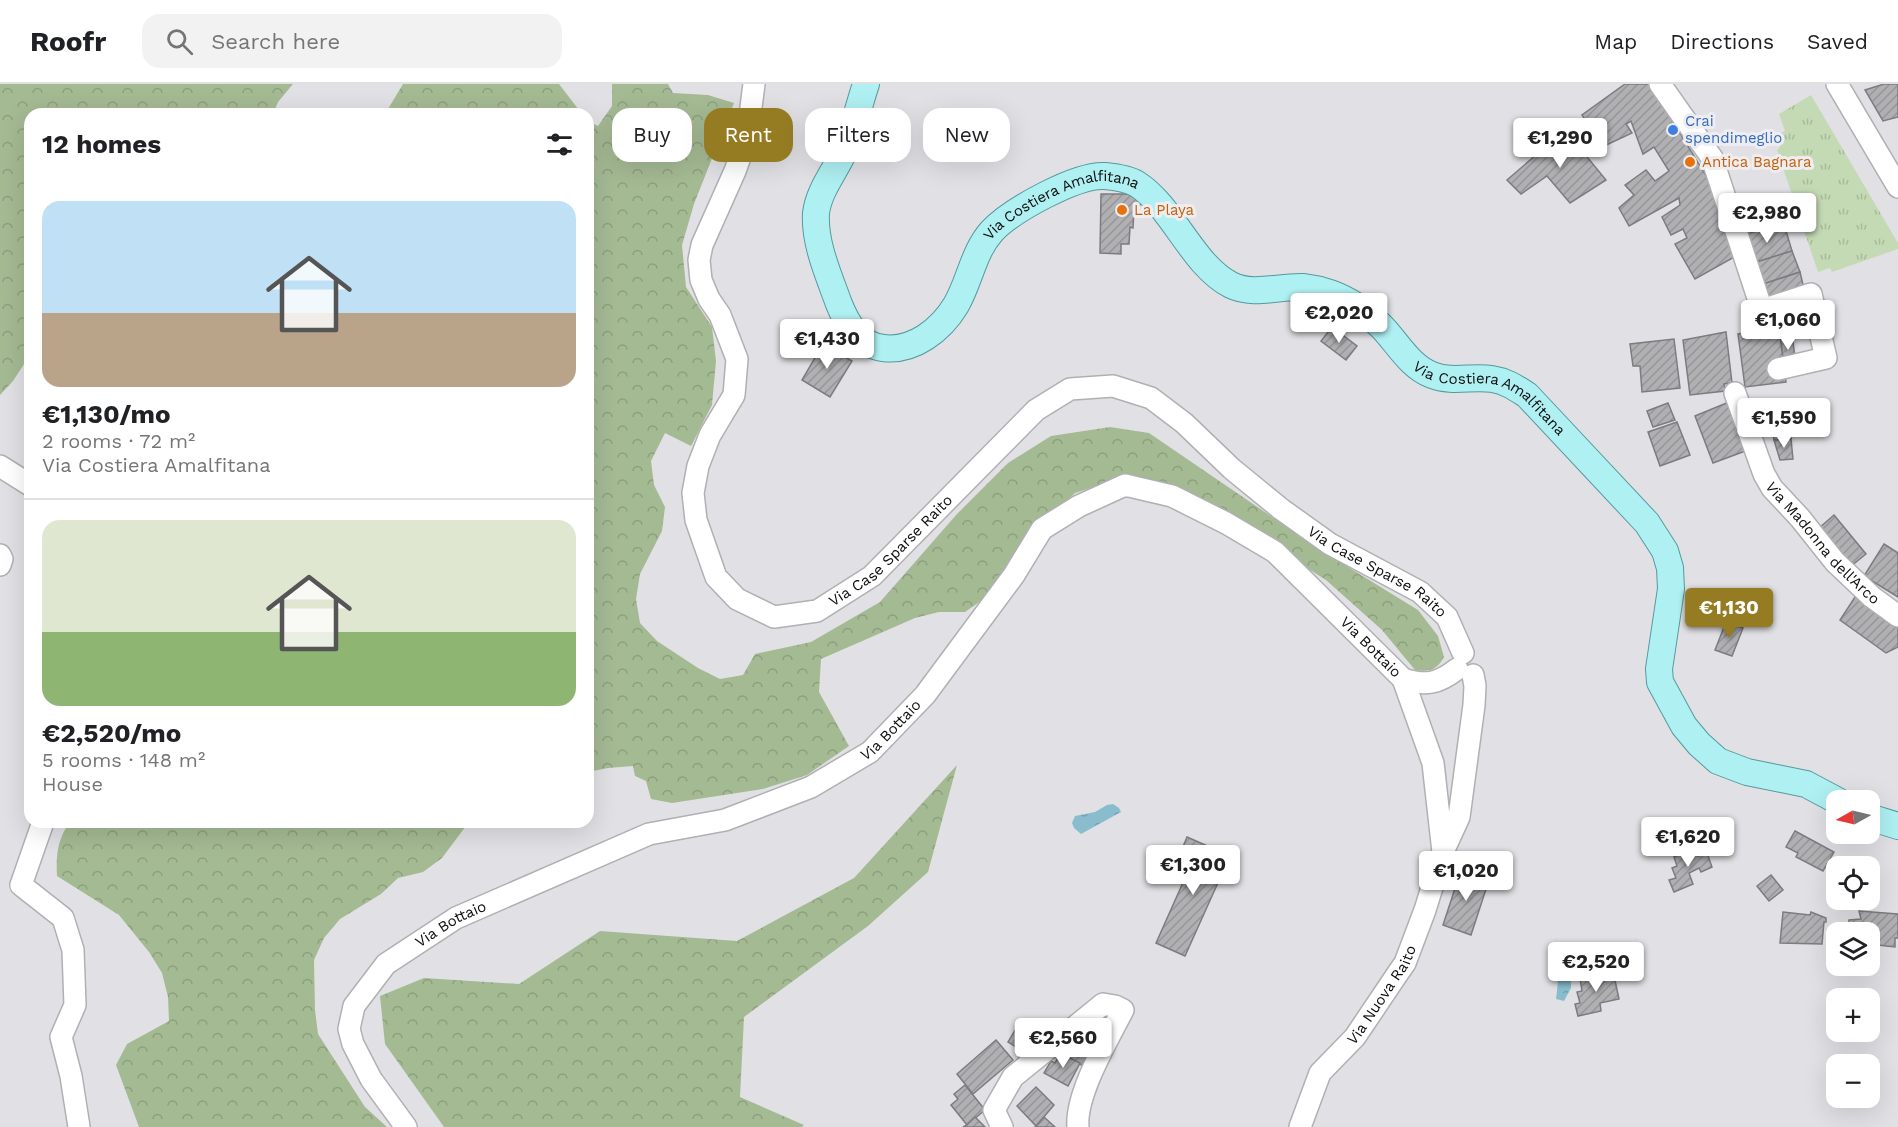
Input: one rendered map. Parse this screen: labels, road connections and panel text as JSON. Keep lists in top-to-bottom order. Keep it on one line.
{"streets":{"main road":["Via Costiera Amalfitana"],"street":["Via Madonna dell'Arco","Via Case Sparse Raito","Via Bottaio","Via Nuova Raito"]},"crossings":[["Via Case Sparse Raito","Via Bottaio"],["Via Case Sparse Raito","Via Nuova Raito"]],"places":["Crai spendimeglio","Antica Bagnara","La Playa"],"north":"left","page":{"header":"Roofr","search":"Search here","nav":["Map","Directions","Saved"],"chip":["Buy","Rent","Filters","New"],"heading":"12 homes","price":["€1,290","€2,980","€2,020","€1,060","€1,430","€1,590","€1,130","€1,620","€1,300","€1,020","€2,520","€2,560"],"list":[{"name":"€1,130/mo","note":"2 rooms · 72 m² · Via Costiera Amalfitana"},{"name":"€2,520/mo","note":"5 rooms · 148 m² · House"}],"map_buttons":["+","−"]}}
